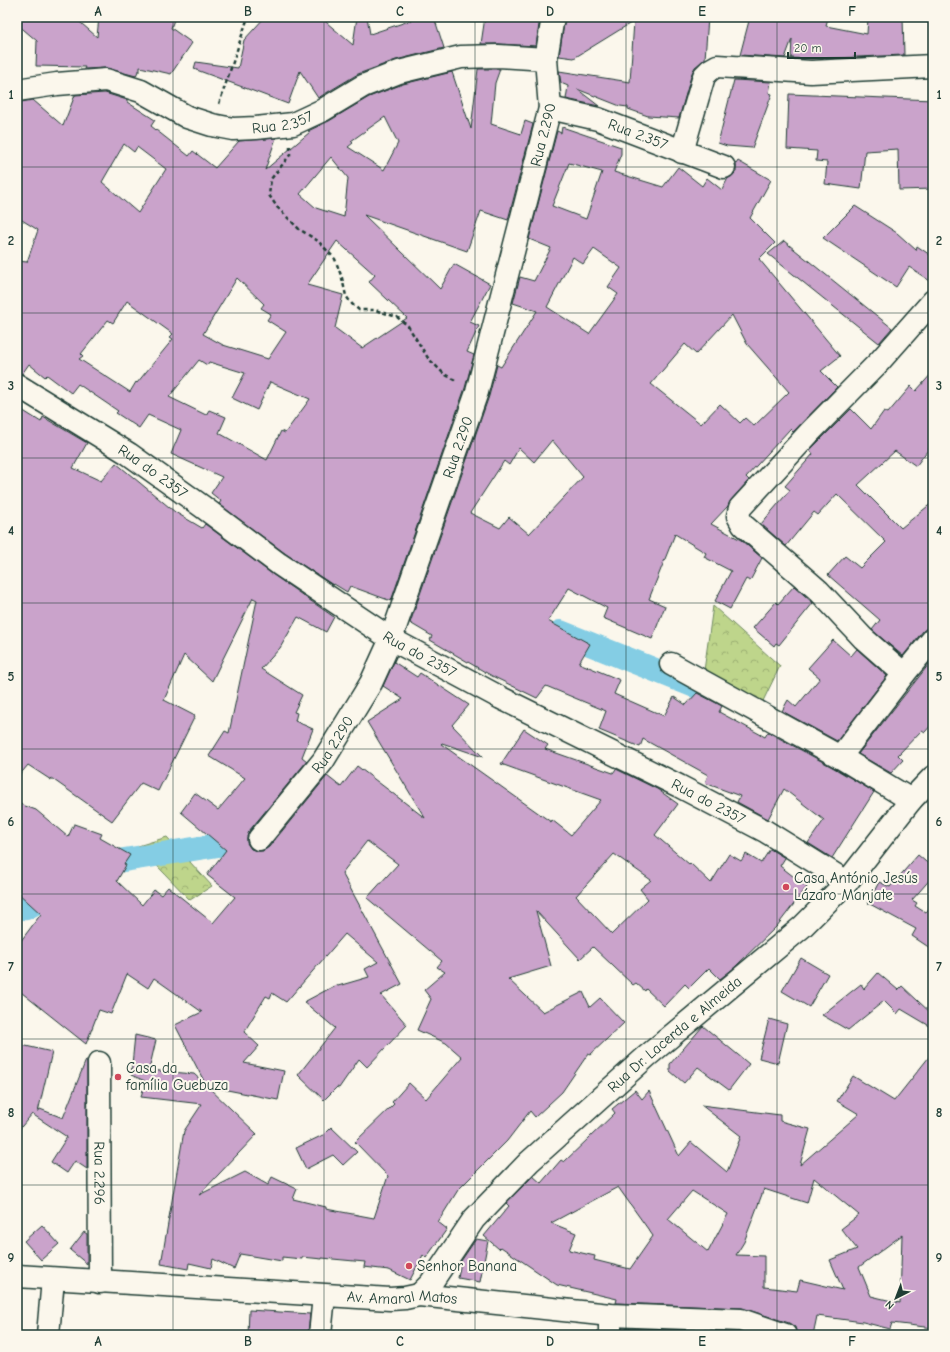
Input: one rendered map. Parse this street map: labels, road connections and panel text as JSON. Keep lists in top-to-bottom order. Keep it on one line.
{"streets":{"street":["Rua 2.357","Rua 2.290","Rua do 2357","Rua Dr. Lacerda e Almeida","Rua 2.296","Av. Amaral Matos"]},"crossings":[["Rua 2.357","Rua 2.290"],["Rua 2.290","Rua do 2357"],["Rua do 2357","Rua Dr. Lacerda e Almeida"],["Rua Dr. Lacerda e Almeida","Av. Amaral Matos"],["Rua 2.296","Av. Amaral Matos"]],"places":["Casa António Jesús Lázaro Manjate","Casa da família Guebuza","Senhor Banana"],"scale_bar":"20 m","north":"bottom left","grid":{"columns":["A","B","C","D","E","F"],"rows":["1","2","3","4","5","6","7","8","9"]}}
